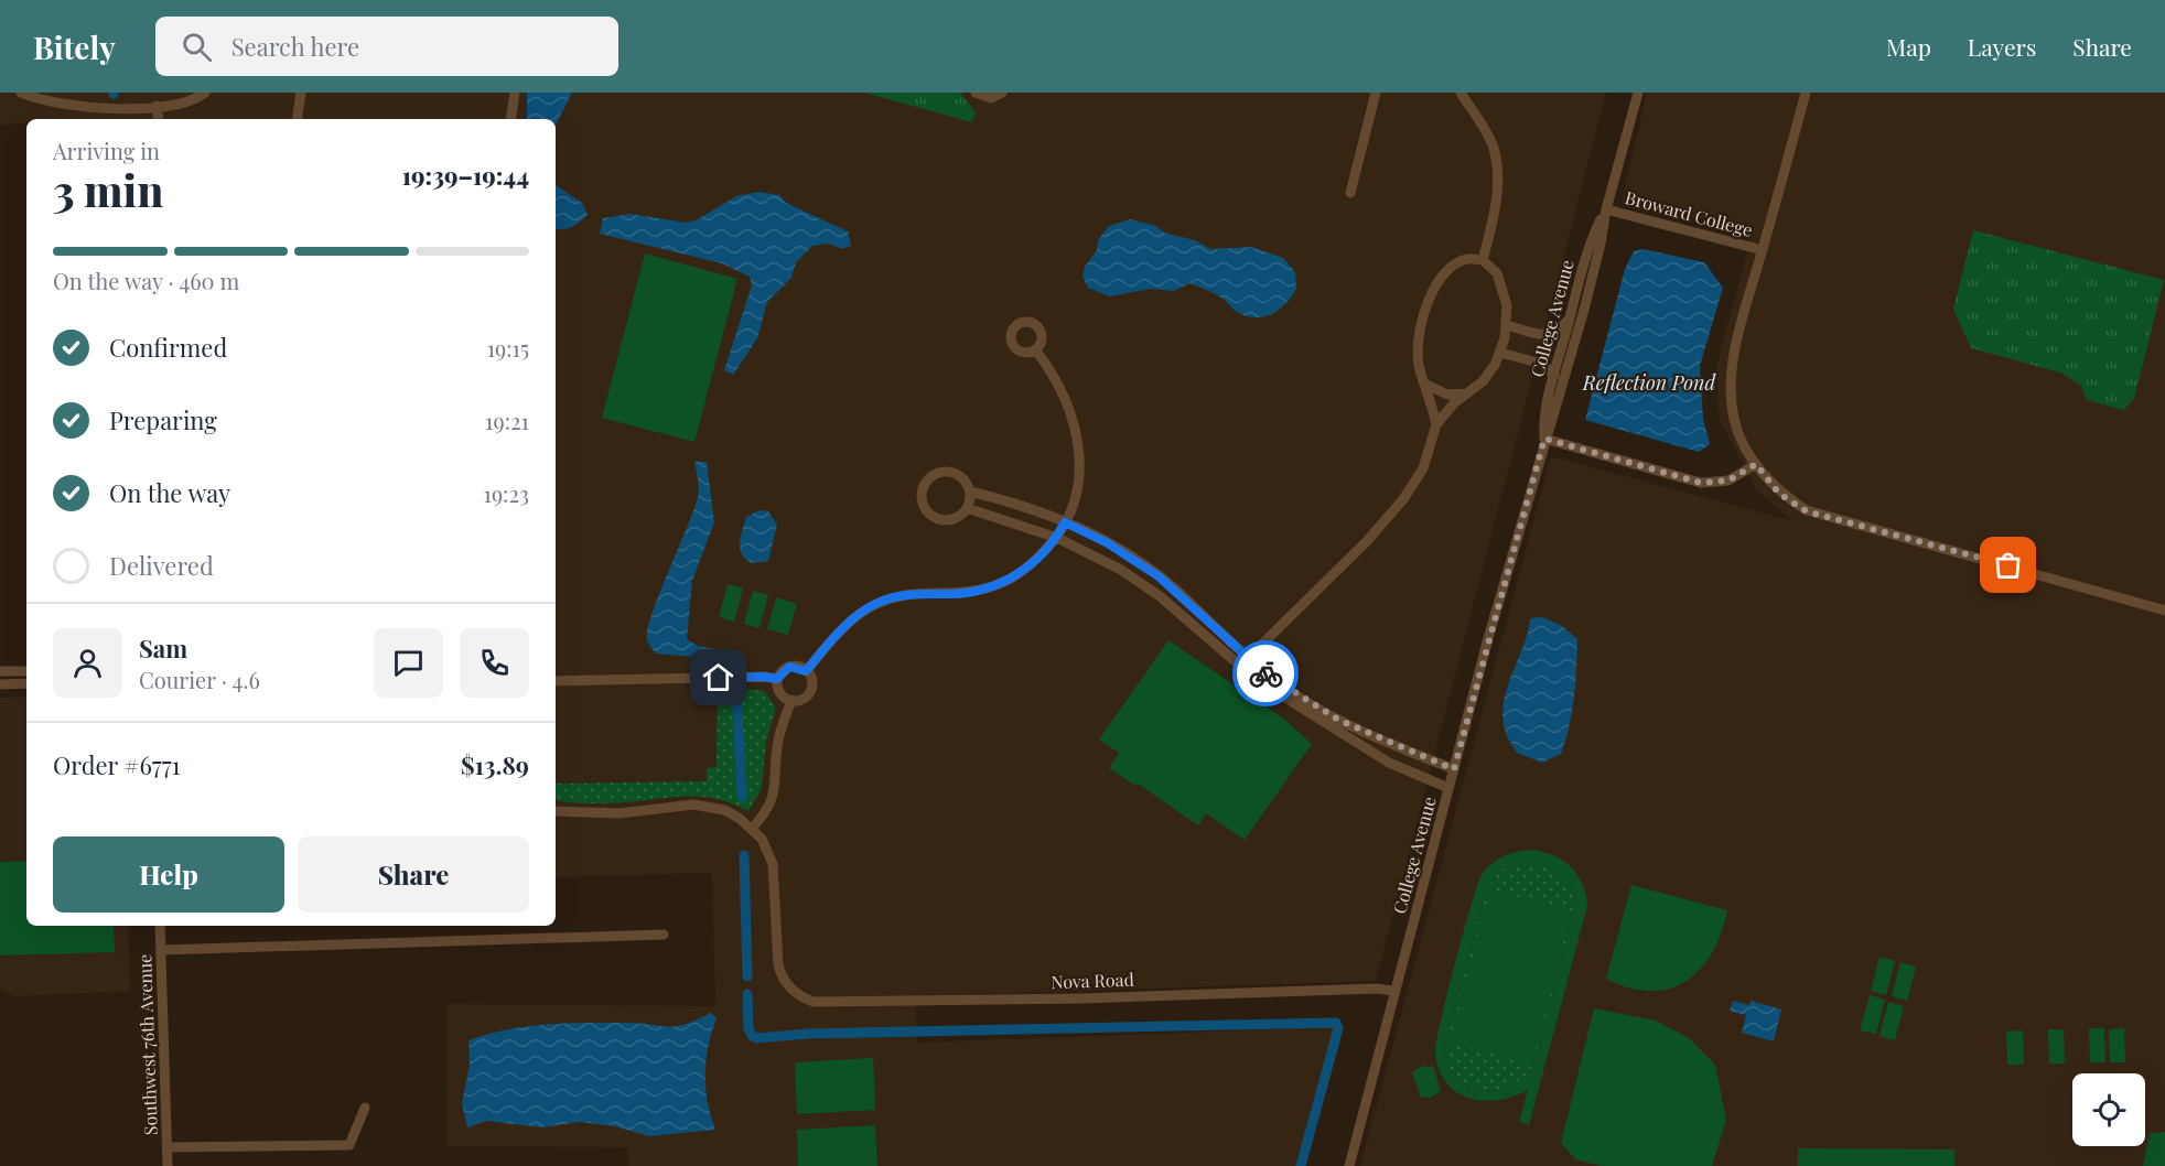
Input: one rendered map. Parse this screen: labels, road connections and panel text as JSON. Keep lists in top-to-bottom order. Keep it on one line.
{"streets":{"street":["Broward College","College Avenue","Nova Road","Southwest 76th Avenue"]},"crossings":[["Broward College","College Avenue"],["College Avenue","Nova Road"]],"water":["Reflection Pond"],"page":{"header":"Bitely","search":"Search here","nav":["Map","Layers","Share"],"heading":["3 min","Arriving in","19:39–19:44"],"panel":["Sam","Courier · 4.6","Order #6771","$13.89"],"bar":"On the way · 460 m","list":[["Confirmed","19:15"],["Preparing","19:21"],["On the way","19:23"],"Delivered"],"buttons":["Help","Share"]}}
